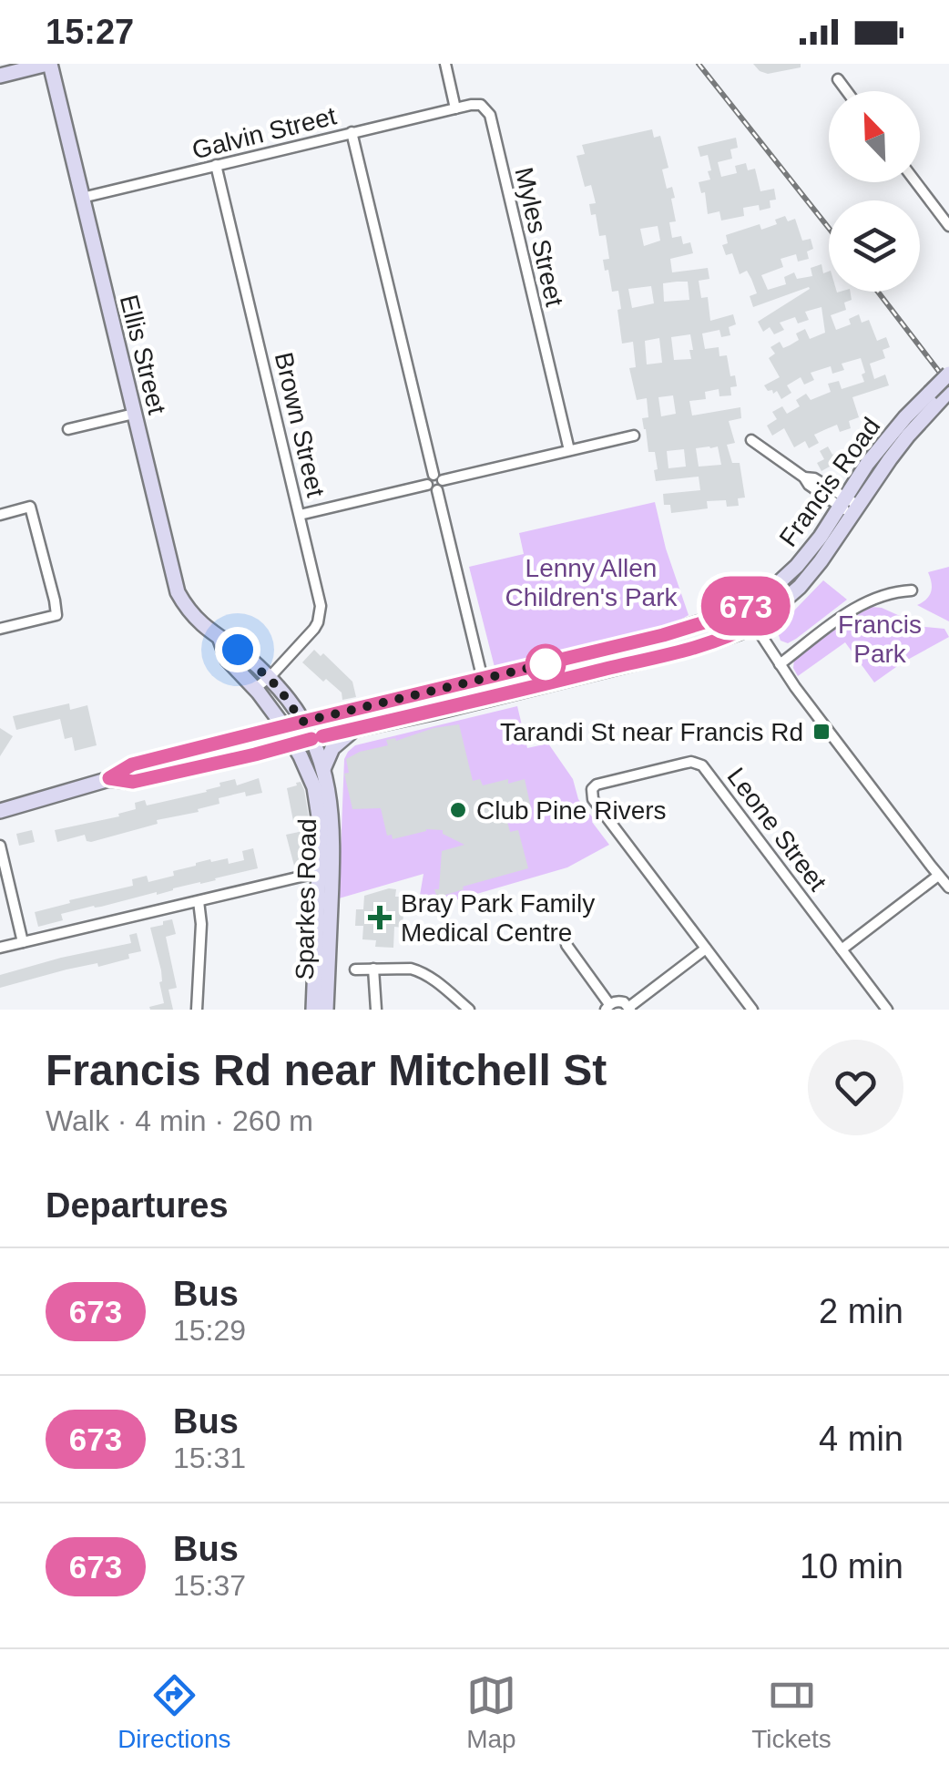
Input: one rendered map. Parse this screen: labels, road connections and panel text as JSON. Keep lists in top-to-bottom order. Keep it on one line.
{"streets":{"main road":["Ellis Street","Francis Road","Sparkes Road"],"street":["Galvin Street","Myles Street","Brown Street","Leone Street"]},"crossings":[["Galvin Street","Myles Street"],["Galvin Street","Ellis Street"],["Galvin Street","Brown Street"],["Ellis Street","Brown Street"],["Ellis Street","Francis Road"],["Ellis Street","Sparkes Road"],["Francis Road","Sparkes Road"]],"parks":["Lenny Allen Children's Park","Francis Park"],"places":{"transit":["Tarandi St near Francis Rd"],"other":["Club Pine Rivers"],"health":["Bray Park Family Medical Centre"]},"lines":["bus line 673"],"north":"top left","page":{"status":"15:27","on_map":"673","heading":[["Francis Rd near Mitchell St","Walk · 4 min · 260 m"],"Departures"],"list":[{"mark":"673","name":"Bus","note":"15:29","value":"2 min"},{"mark":"673","name":"Bus","note":"15:31","value":"4 min"},{"mark":"673","name":"Bus","note":"15:37","value":"10 min"}],"tabs":["Directions","Map","Tickets"]}}
